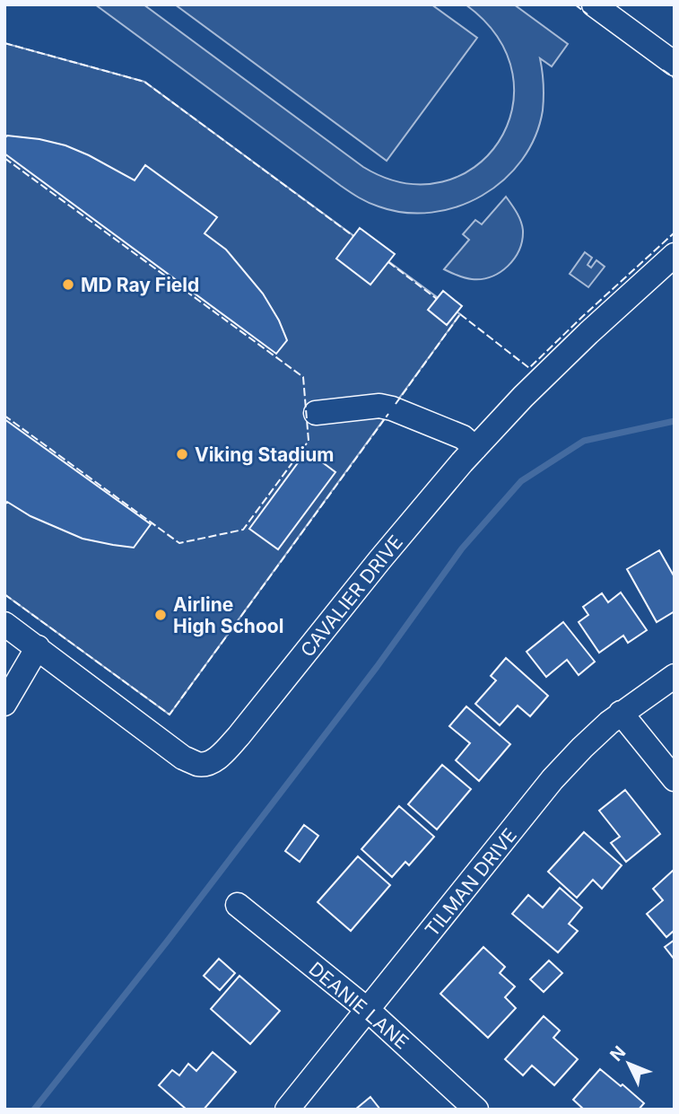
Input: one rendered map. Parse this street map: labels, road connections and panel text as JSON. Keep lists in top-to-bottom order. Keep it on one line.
{"streets":{"street":["CAVALIER DRIVE","TILMAN DRIVE","DEANIE LANE"]},"crossings":[["TILMAN DRIVE","DEANIE LANE"]],"places":["MD Ray Field","Viking Stadium","Airline High School"],"north":"top left"}
